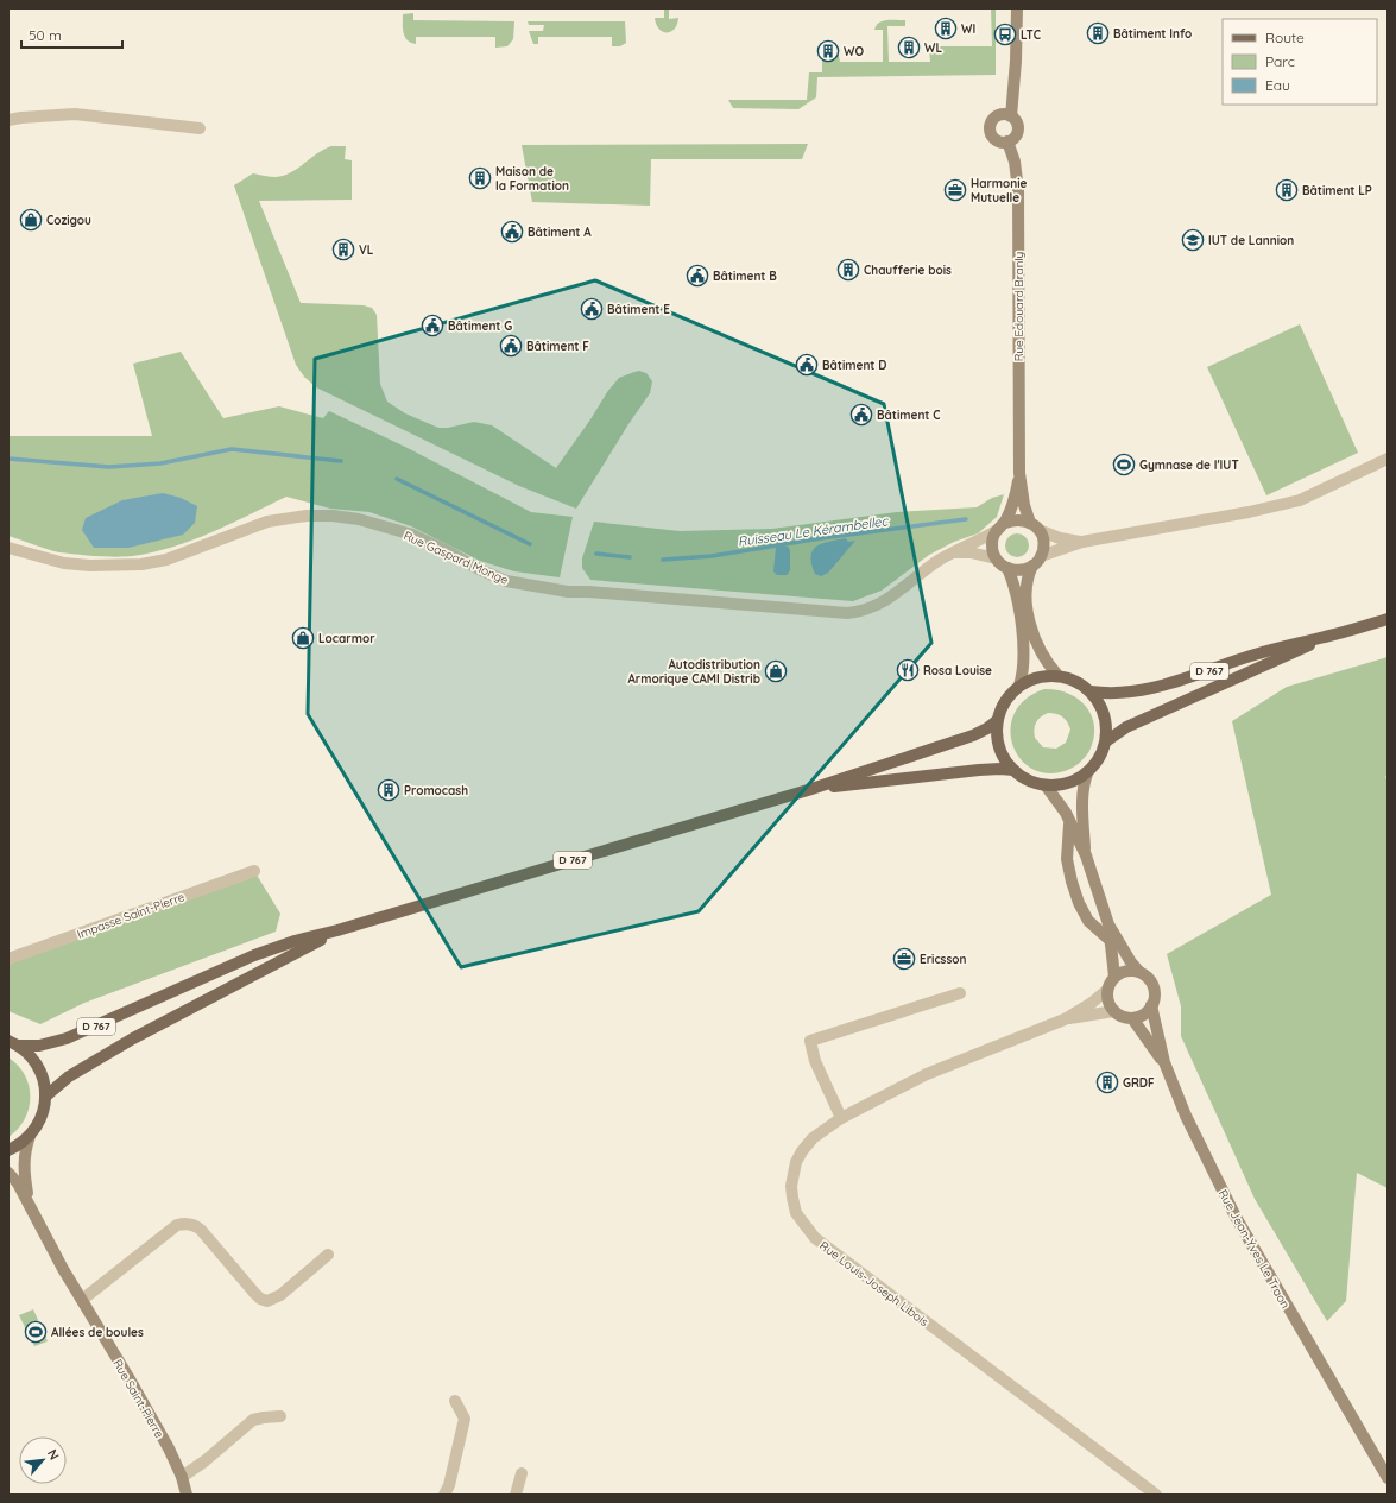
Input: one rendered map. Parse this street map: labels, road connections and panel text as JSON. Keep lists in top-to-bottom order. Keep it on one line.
{"streets":{"main road":["D 767"],"street":["Rue Edouard Branly","Rue Gaspard Monge","Impasse Saint-Pierre","Rue Jean-Yves Le Traon","Rue Louis-Joseph Libois","Rue Saint-Pierre"]},"crossings":[["Rue Edouard Branly","Rue Gaspard Monge"],["Rue Jean-Yves Le Traon","Rue Louis-Joseph Libois"]],"water":["Ruisseau Le Kérambellec"],"places":{"building":["WI","Bâtiment Info","WL","WO","Maison de la Formation","Bâtiment LP","VL","Chaufferie bois","Promocash","GRDF"],"bus stop":["LTC"],"office":["Harmonie Mutuelle","Ericsson"],"shop":["Cozigou","Locarmor","Autodistribution Armorique CAMI Distrib"],"public building":["Bâtiment A","Bâtiment B","Bâtiment E","Bâtiment G","Bâtiment F","Bâtiment D","Bâtiment C"],"school or university":["IUT de Lannion"],"sports":["Gymnase de l'IUT","Allées de boules"],"restaurant":["Rosa Louise"]},"legend":["Route","Parc","Eau"],"scale_bar":"50 m","north":"top right"}
